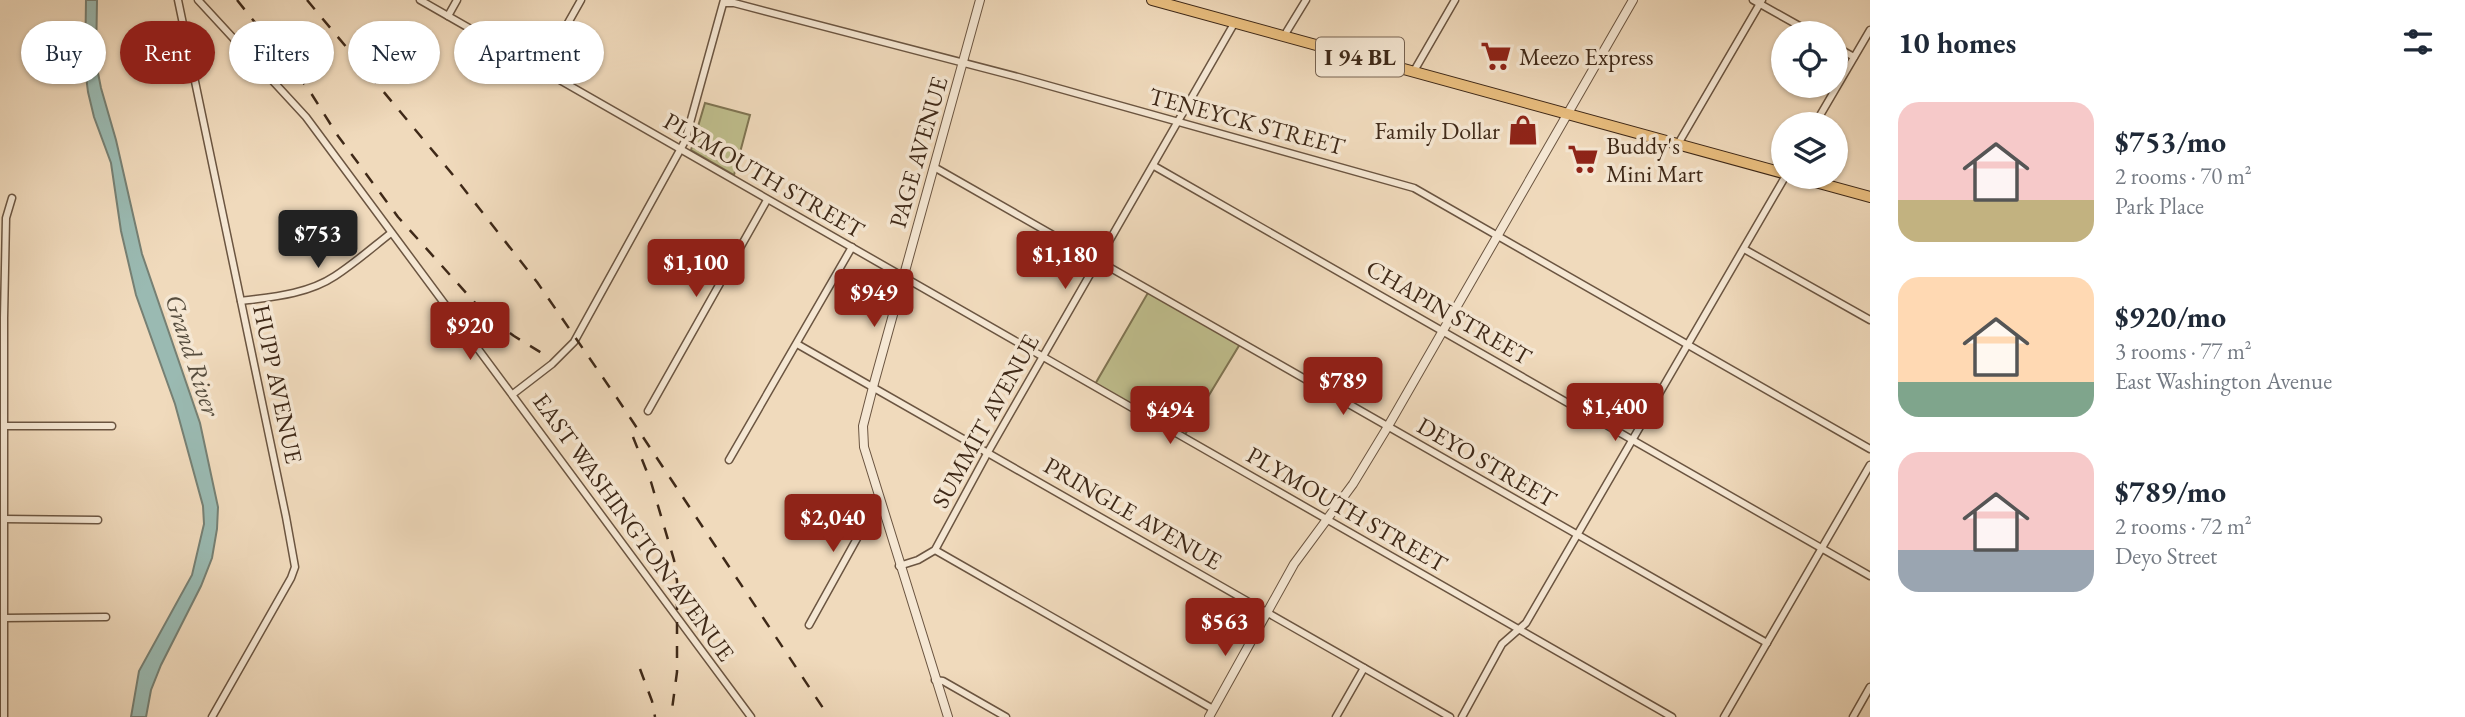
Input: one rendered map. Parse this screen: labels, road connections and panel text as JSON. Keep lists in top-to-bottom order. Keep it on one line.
{"streets":{"main road":["I 94 BL"],"street":["TENEYCK STREET","PAGE AVENUE","PLYMOUTH STREET","CHAPIN STREET","HUPP AVENUE","SUMMIT AVENUE","DEYO STREET","PRINGLE AVENUE","EAST WASHINGTON AVENUE"]},"crossings":[["I 94 BL","SUMMIT AVENUE"],["TENEYCK STREET","PAGE AVENUE"],["TENEYCK STREET","SUMMIT AVENUE"],["PAGE AVENUE","PLYMOUTH STREET"],["PAGE AVENUE","DEYO STREET"],["PAGE AVENUE","PRINGLE AVENUE"],["PLYMOUTH STREET","SUMMIT AVENUE"],["CHAPIN STREET","SUMMIT AVENUE"],["SUMMIT AVENUE","DEYO STREET"],["SUMMIT AVENUE","PRINGLE AVENUE"]],"water":["Grand River"],"places":{"supermarket":["Meezo Express","Buddy's Mini Mart"],"shop":["Family Dollar"]},"page":{"heading":"10 homes","chip":["Buy","Rent","Filters","New","Apartment"],"list":[{"name":"$753/mo","note":"2 rooms · 70 m² · Park Place"},{"name":"$920/mo","note":"3 rooms · 77 m² · East Washington Avenue"},{"name":"$789/mo","note":"2 rooms · 72 m² · Deyo Street"}],"price":["$753","$1,180","$1,100","$949","$920","$789","$1,400","$494","$2,040","$563"]}}
